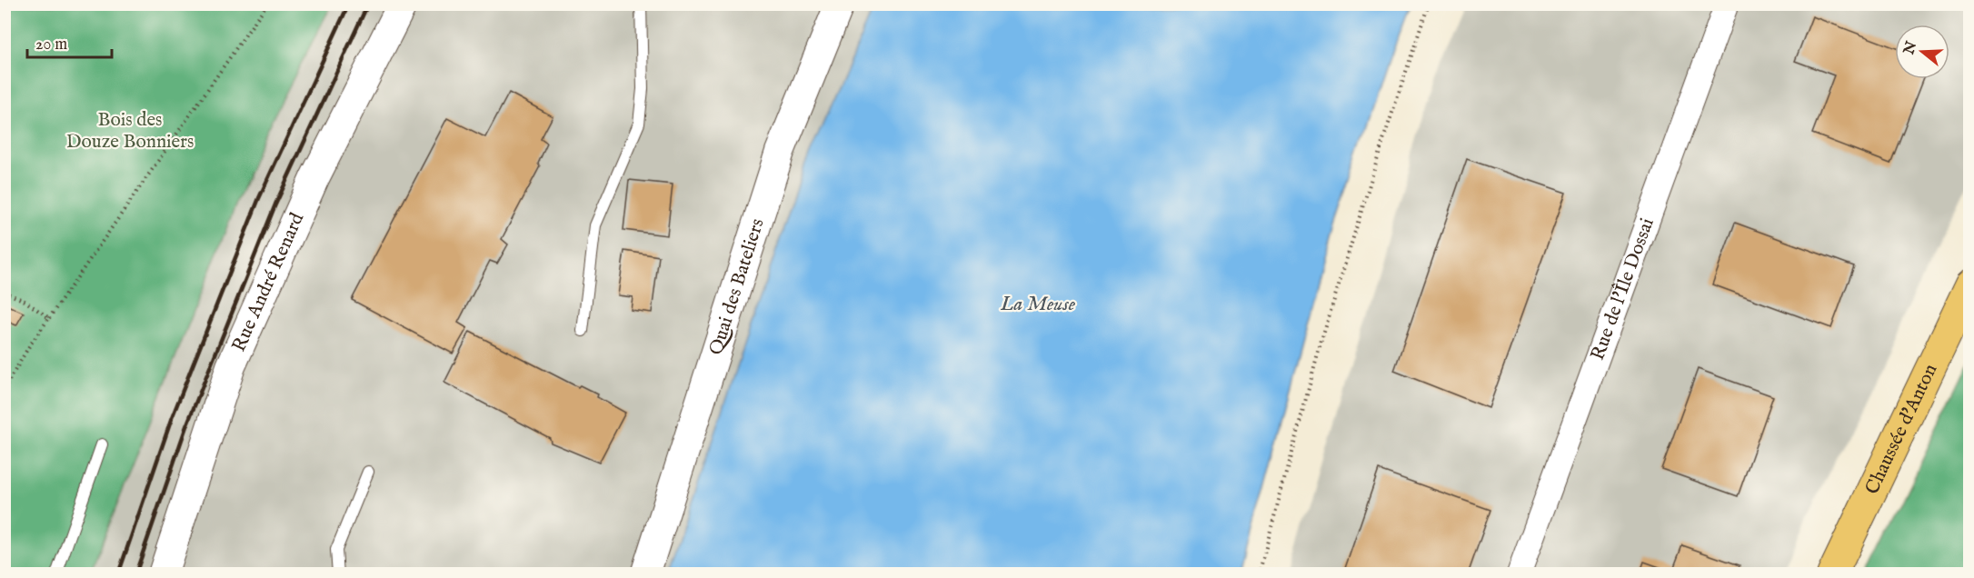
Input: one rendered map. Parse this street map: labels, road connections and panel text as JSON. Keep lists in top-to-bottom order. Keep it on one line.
{"streets":{"main road":["Chaussée d'Anton"],"street":["Rue André Renard","Quai des Bateliers","Rue de l'Île Dossai"]},"water":["La Meuse"],"parks":["Bois des Douze Bonniers"],"scale_bar":"20 m","north":"left"}
